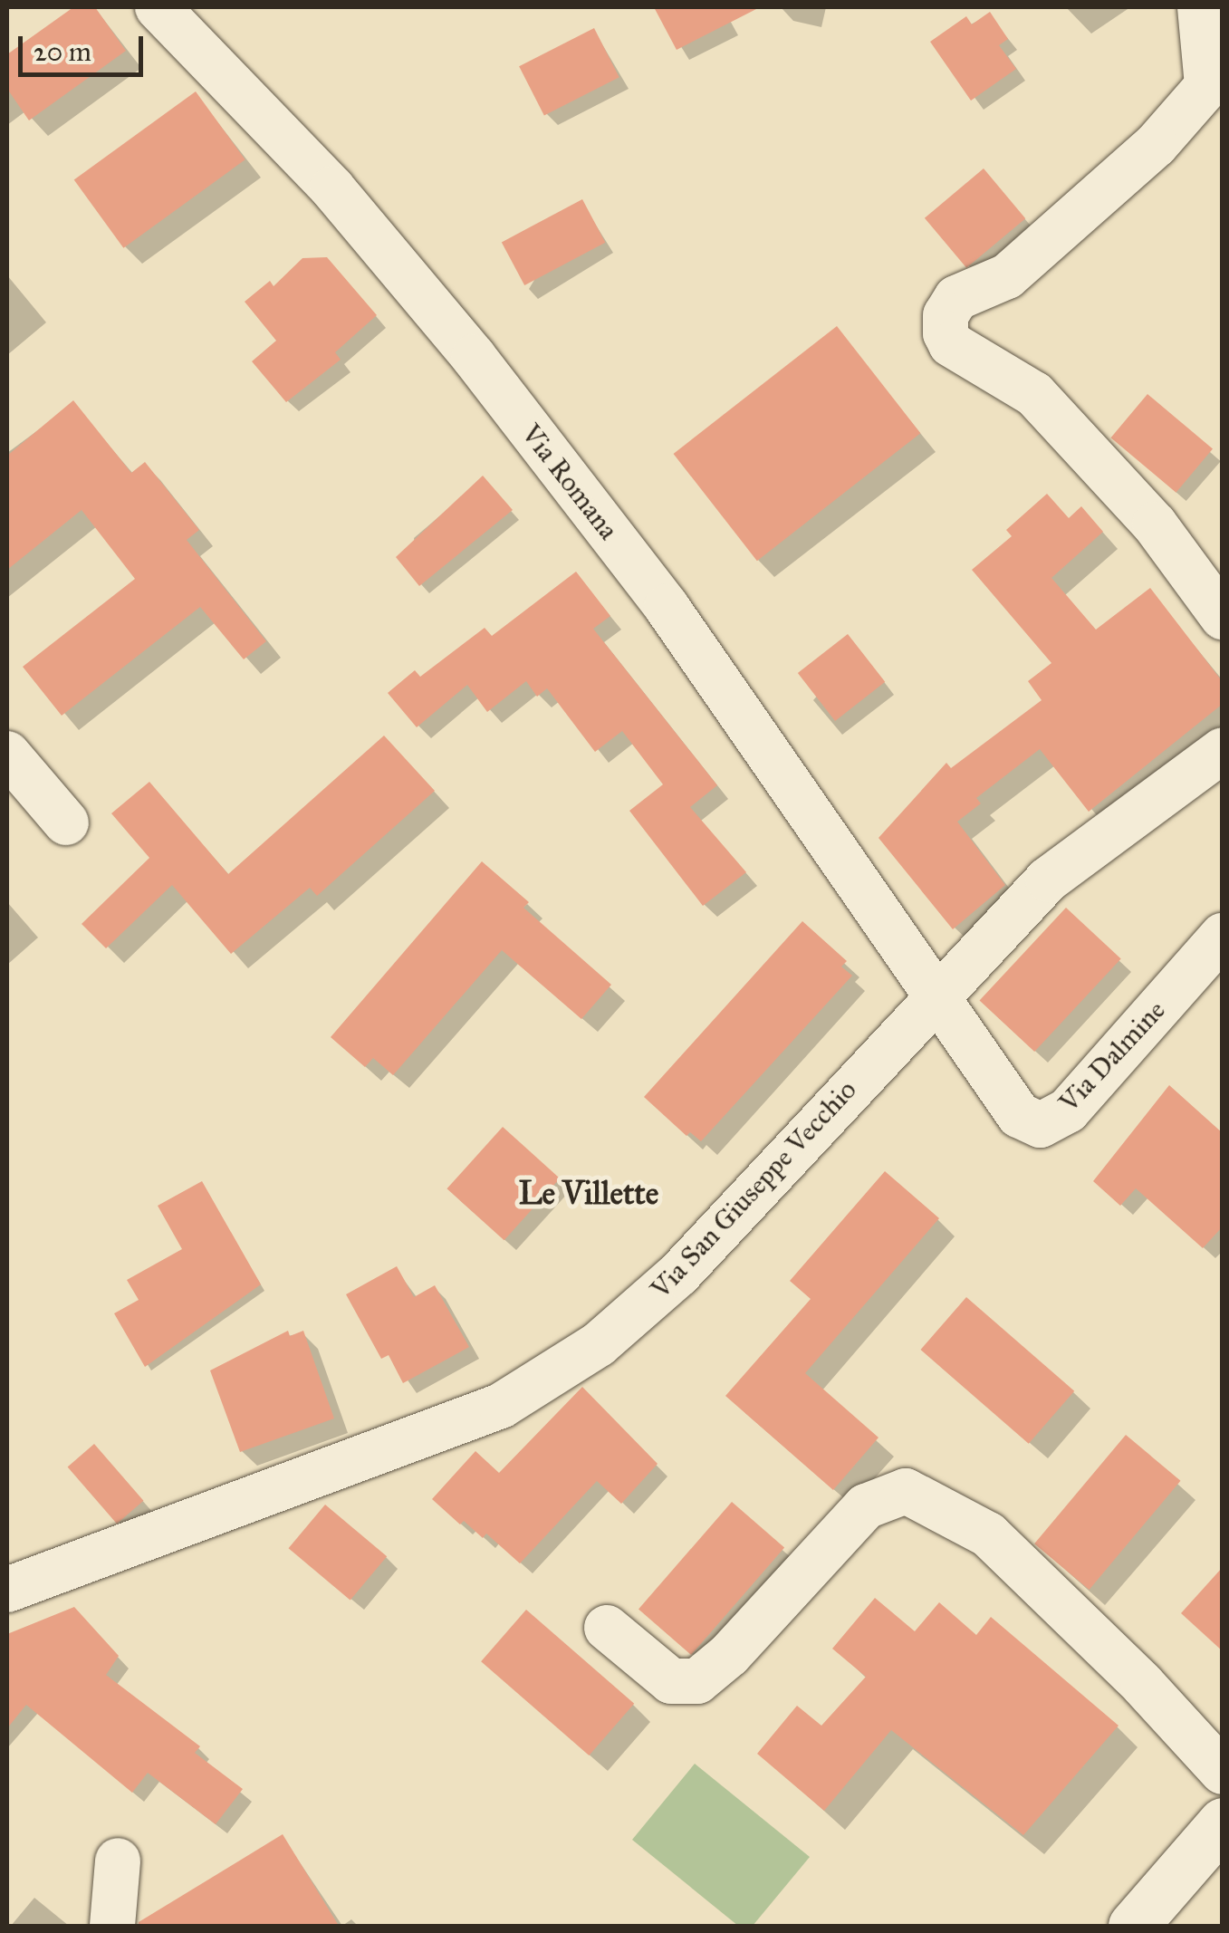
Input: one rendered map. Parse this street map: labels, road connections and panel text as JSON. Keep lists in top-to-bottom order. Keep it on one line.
{"streets":{"street":["Via Romana","Via Dalmine","Via San Giuseppe Vecchio"]},"crossings":[["Via Romana","Via Dalmine"],["Via Romana","Via San Giuseppe Vecchio"],["Via Dalmine","Via San Giuseppe Vecchio"]],"districts":["Le Villette"],"scale_bar":"20 m"}
